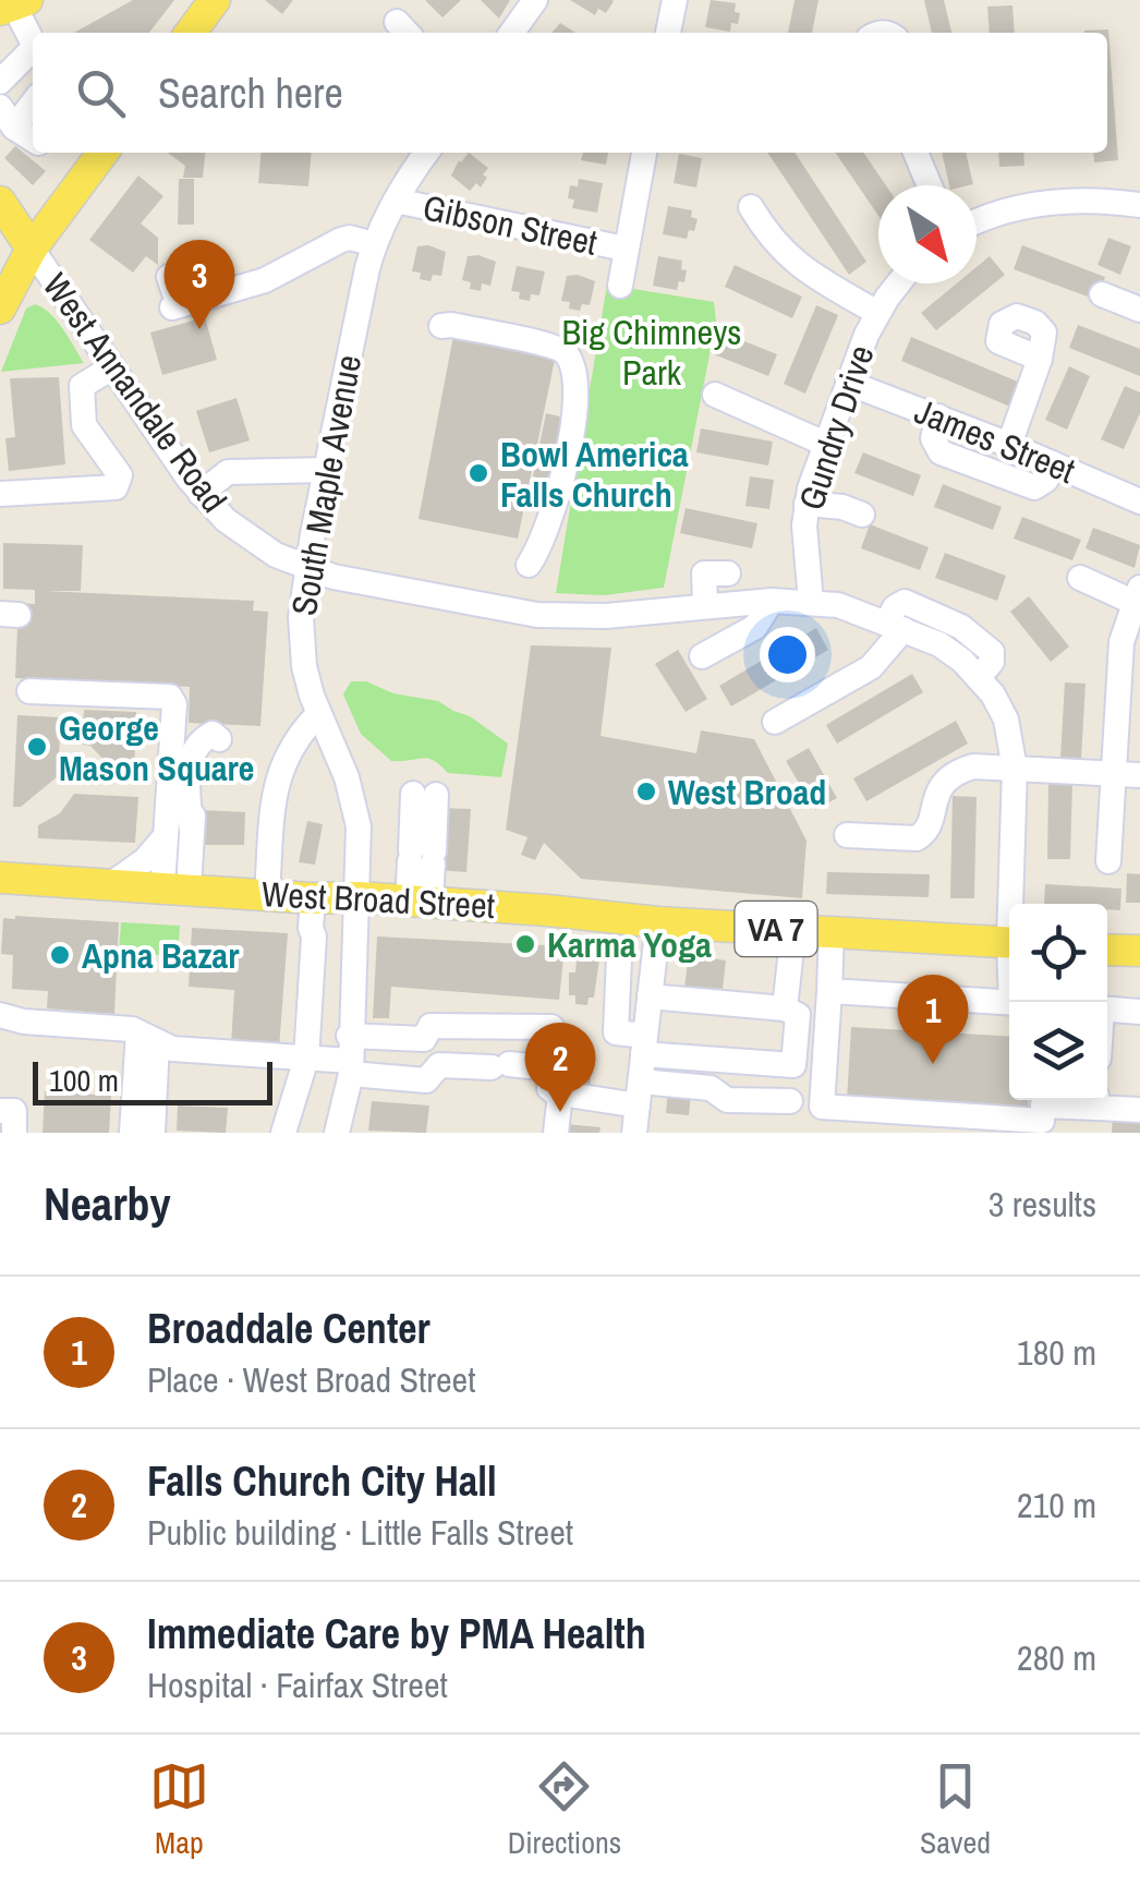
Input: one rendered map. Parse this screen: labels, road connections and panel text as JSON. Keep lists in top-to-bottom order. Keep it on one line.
{"streets":{"main road":["West Broad Street","VA 7"],"street":["Gibson Street","West Annandale Road","Gundry Drive","James Street","South Maple Avenue"]},"crossings":[["Gibson Street","South Maple Avenue"],["West Annandale Road","Gundry Drive"],["West Annandale Road","South Maple Avenue"],["Gundry Drive","James Street"],["South Maple Avenue","West Broad Street"]],"parks":["Big Chimneys Park"],"places":["Bowl America Falls Church","George Mason Square","West Broad","Karma Yoga","Apna Bazar"],"scale_bar":"100 m","north":"bottom right","page":{"search":"Search here","pins":["3","1","2"],"scale":"100 m","heading":["Nearby","3 results"],"list":[{"mark":"1","name":"Broaddale Center","note":"Place · West Broad Street","value":"180 m"},{"mark":"2","name":"Falls Church City Hall","note":"Public building · Little Falls Street","value":"210 m"},{"mark":"3","name":"Immediate Care by PMA Health","note":"Hospital · Fairfax Street","value":"280 m"}],"nav":["Map","Directions","Saved"]}}
